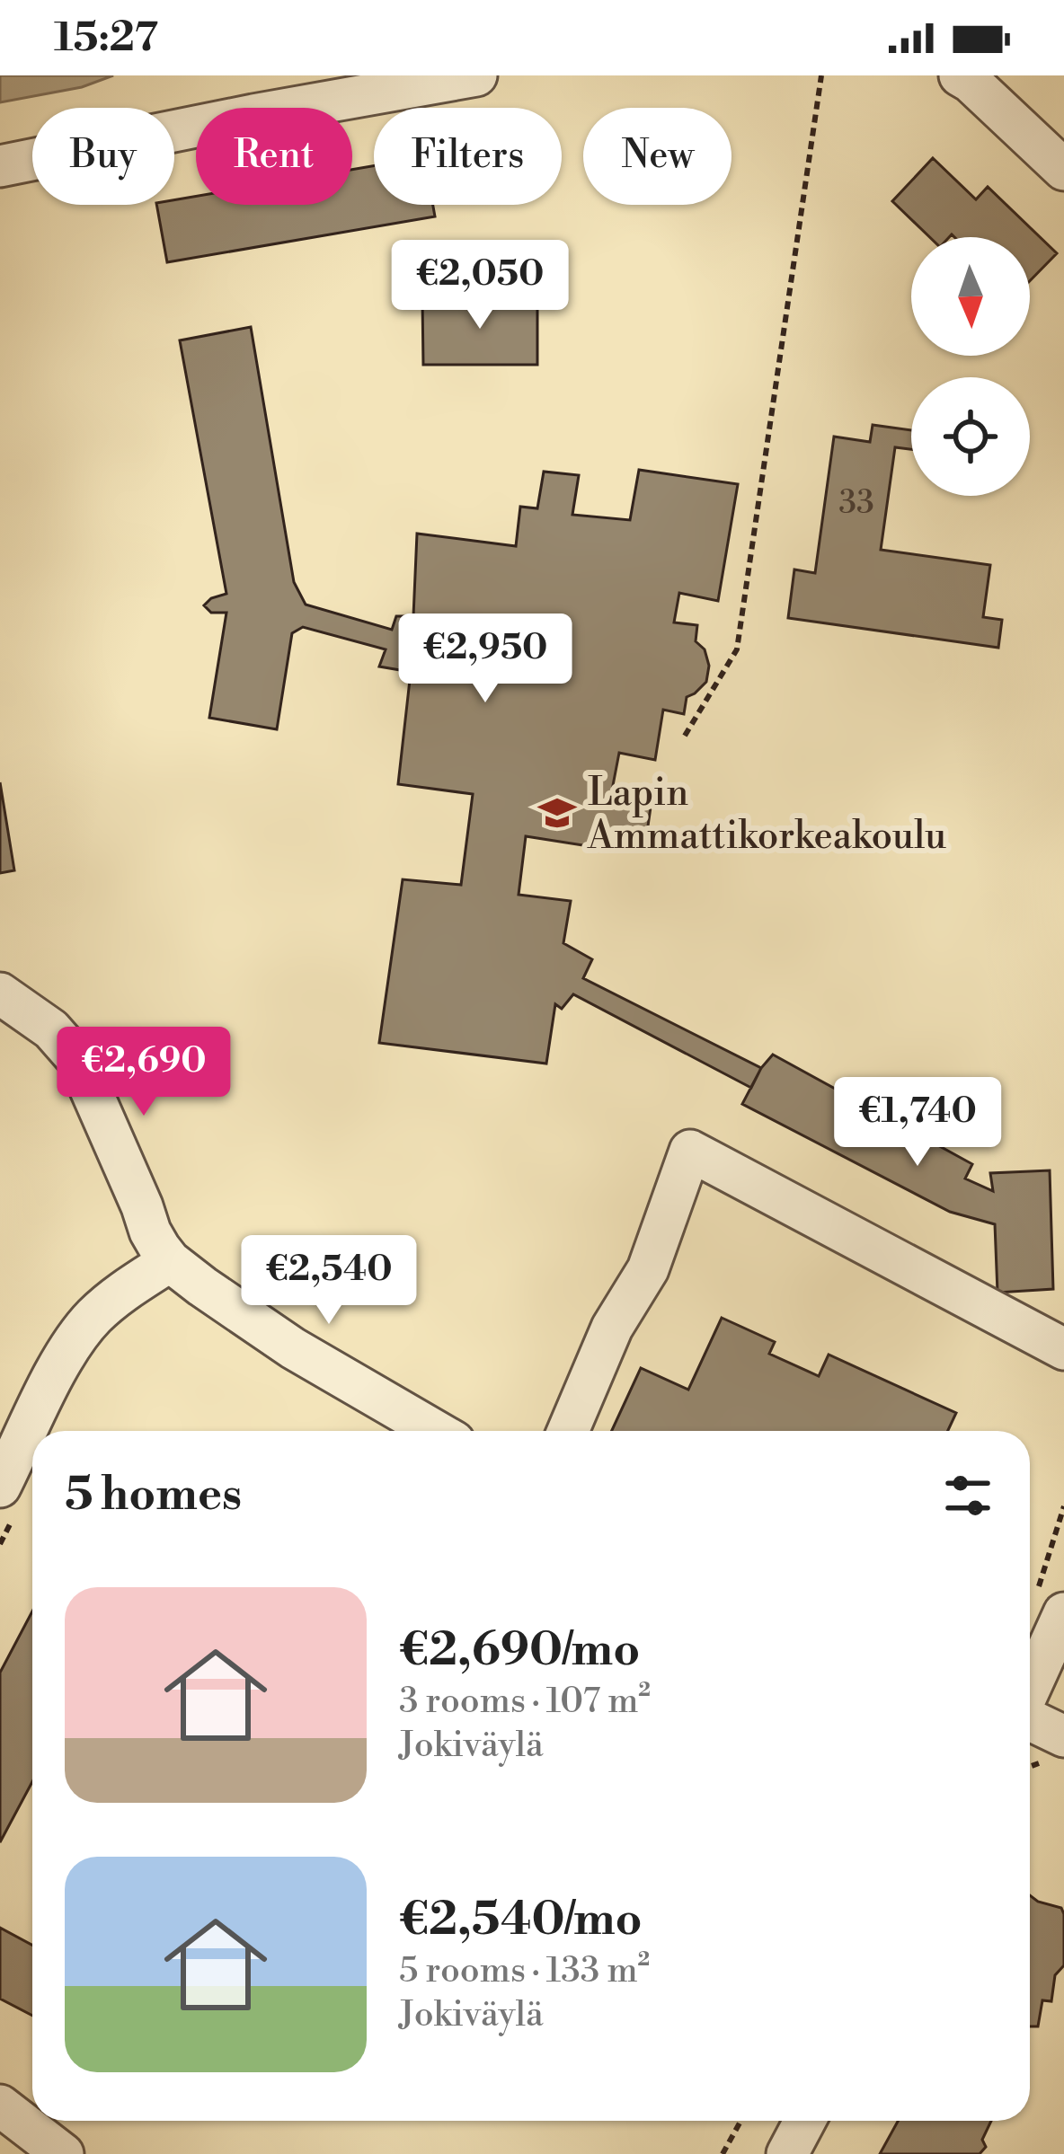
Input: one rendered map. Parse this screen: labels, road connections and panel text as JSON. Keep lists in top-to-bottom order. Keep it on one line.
{"places":{"school or university":["Lapin Ammattikorkeakoulu"]},"house_numbers":["33"],"north":"bottom","page":{"status":"15:27","chip":["Buy","Rent","Filters","New"],"price":["€2,050","€2,950","€2,690","€1,740","€2,540"],"heading":"5 homes","list":[{"name":"€2,690/mo","note":"3 rooms · 107 m² · Jokiväylä"},{"name":"€2,540/mo","note":"5 rooms · 133 m² · Jokiväylä"}]}}
